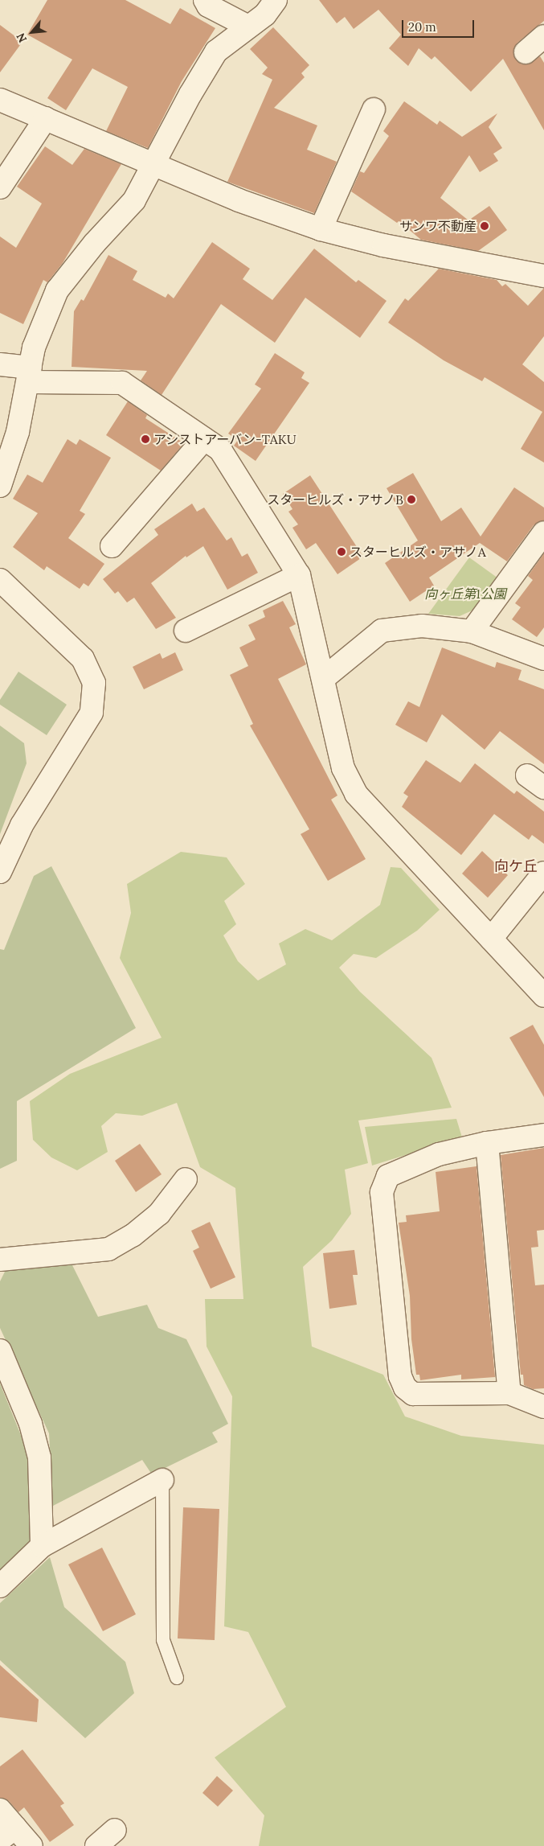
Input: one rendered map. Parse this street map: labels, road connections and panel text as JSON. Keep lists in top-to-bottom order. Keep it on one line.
{"districts":["向ケ丘"],"parks":["向ヶ丘第1公園"],"places":["サンワ不動産","アシストアーバン-TAKU","スターヒルズ・アサノB","スターヒルズ・アサノA"],"scale_bar":"20 m","north":"bottom left"}
